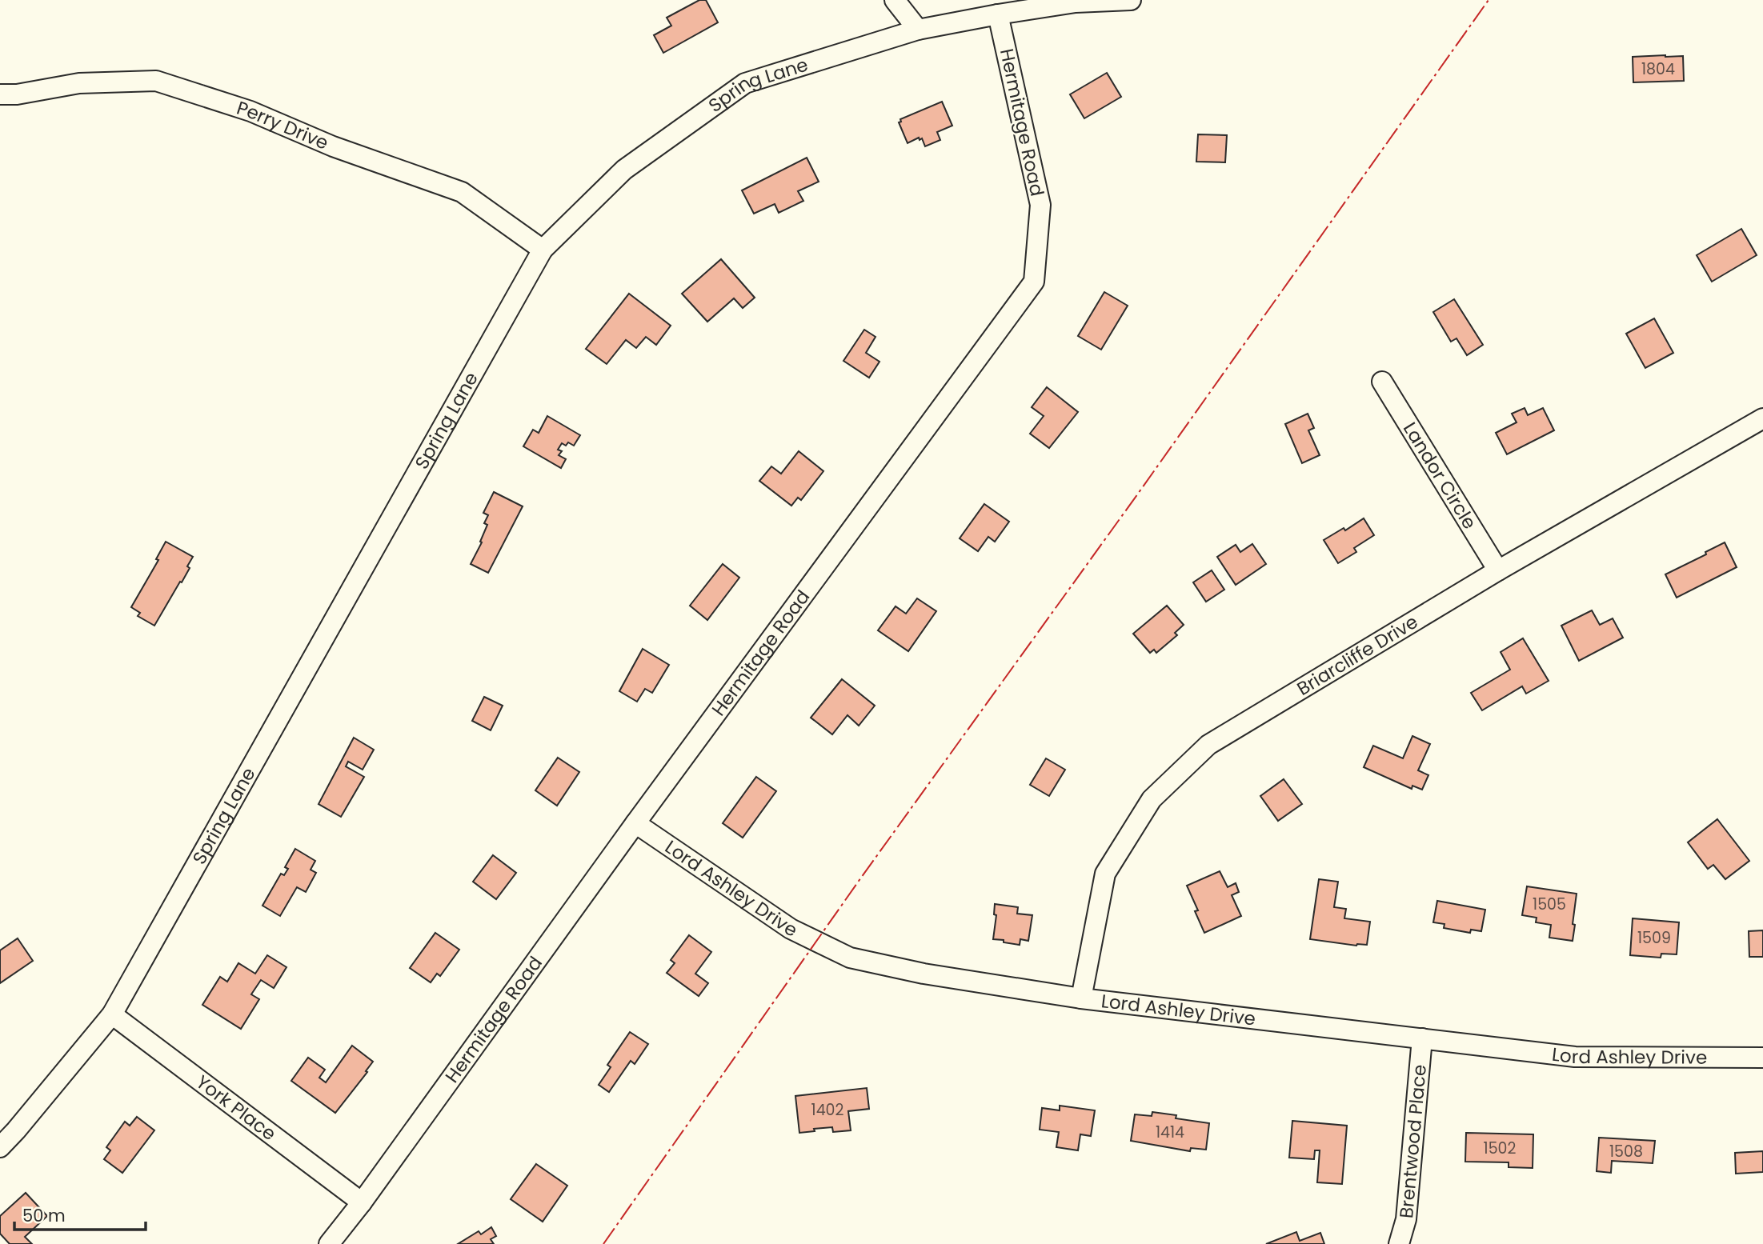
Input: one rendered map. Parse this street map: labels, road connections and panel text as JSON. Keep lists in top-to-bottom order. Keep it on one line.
{"streets":{"street":["Spring Lane","Hermitage Road","Perry Drive","Landor Circle","Briarcliffe Drive","Lord Ashley Drive","York Place","Brentwood Place"]},"crossings":[["Spring Lane","Hermitage Road"],["Spring Lane","Perry Drive"],["Spring Lane","York Place"],["Hermitage Road","Lord Ashley Drive"],["Hermitage Road","York Place"],["Landor Circle","Briarcliffe Drive"],["Briarcliffe Drive","Lord Ashley Drive"],["Lord Ashley Drive","Brentwood Place"]],"house_numbers":["1804","1505","1509","1402","1414","1502","1508"],"scale_bar":"50 m"}
